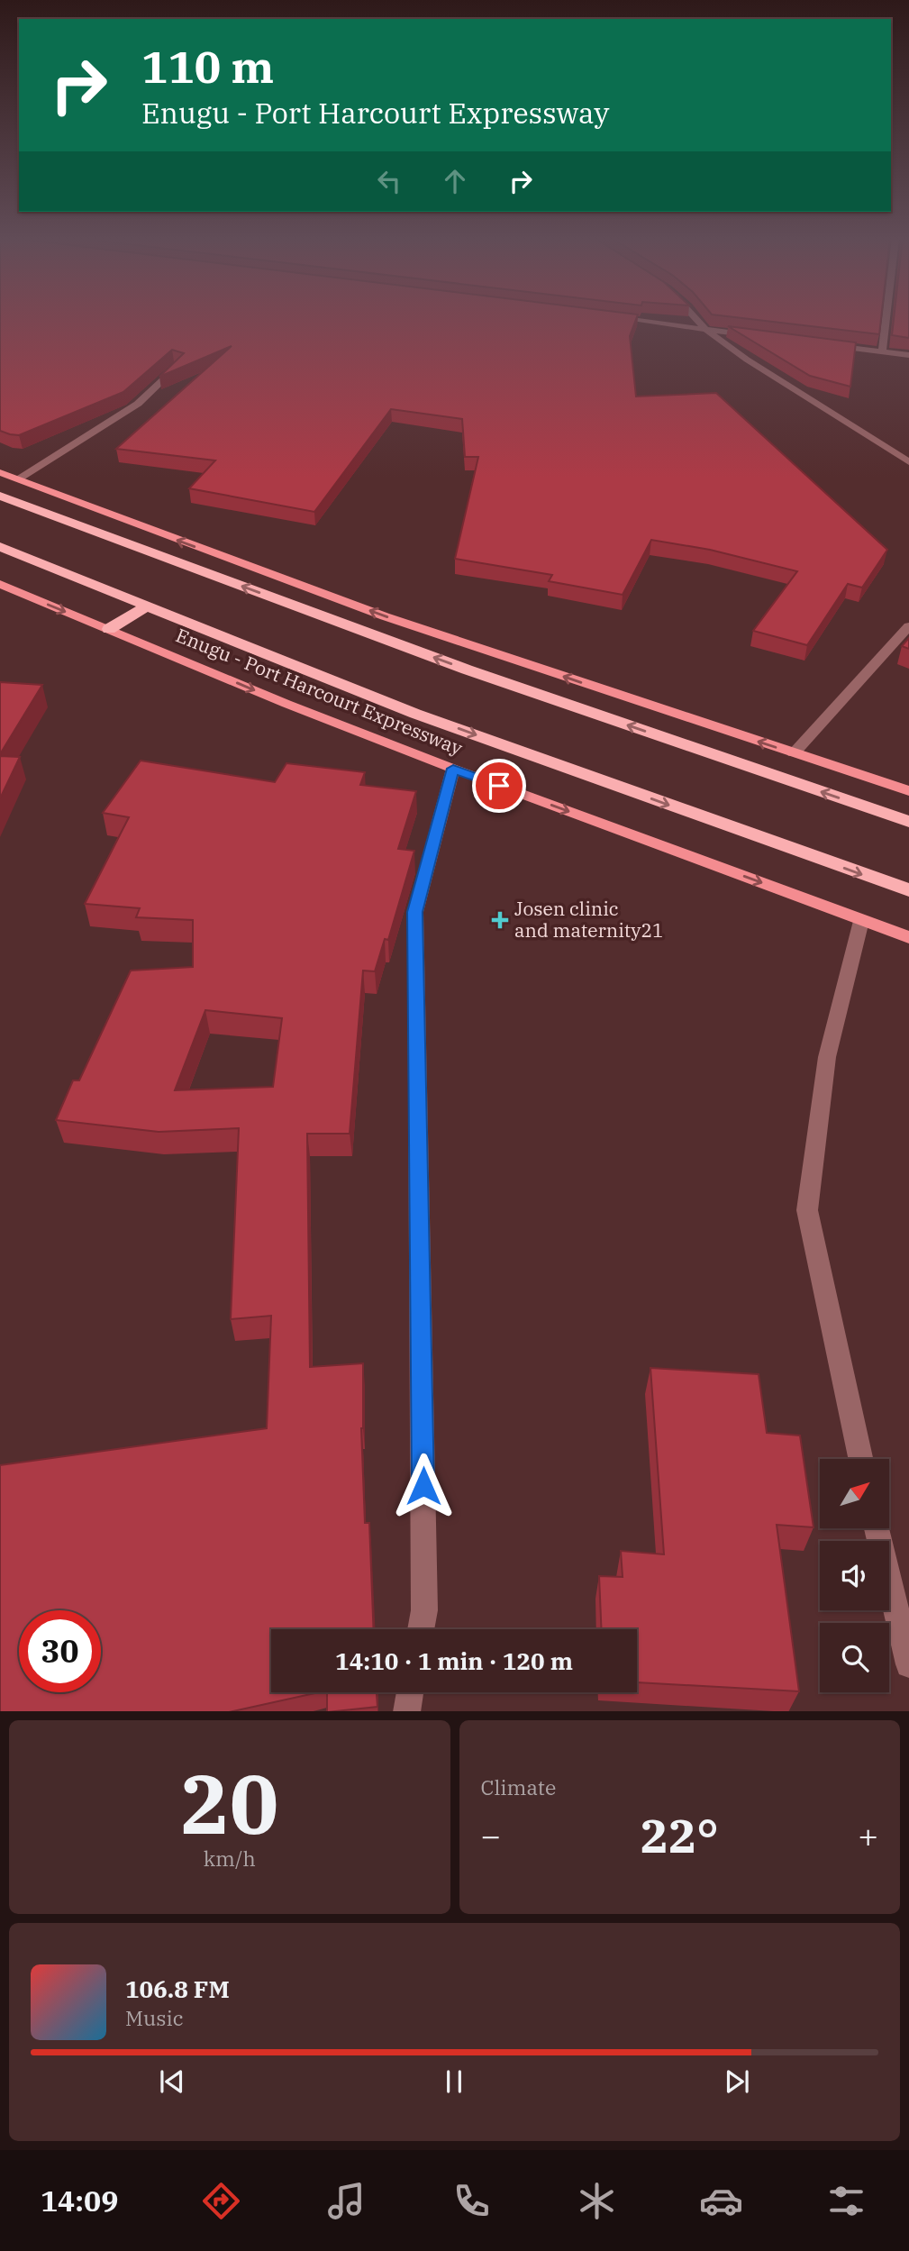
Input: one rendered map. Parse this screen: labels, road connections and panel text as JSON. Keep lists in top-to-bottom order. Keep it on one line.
{"streets":{"highway":["Enugu - Port Harcourt Expressway"]},"places":{"health":["Josen clinic and maternity21"]},"north":"top right","page":{"turn":["110 m","Enugu - Port Harcourt Expressway"],"limit":"30","trip":"14:10 · 1 min · 120 m","tile":[["20","km/h"],"Climate"],"heat":["−","22°","+"],"song":["106.8 FM","Music"],"tabs":"14:09"}}
